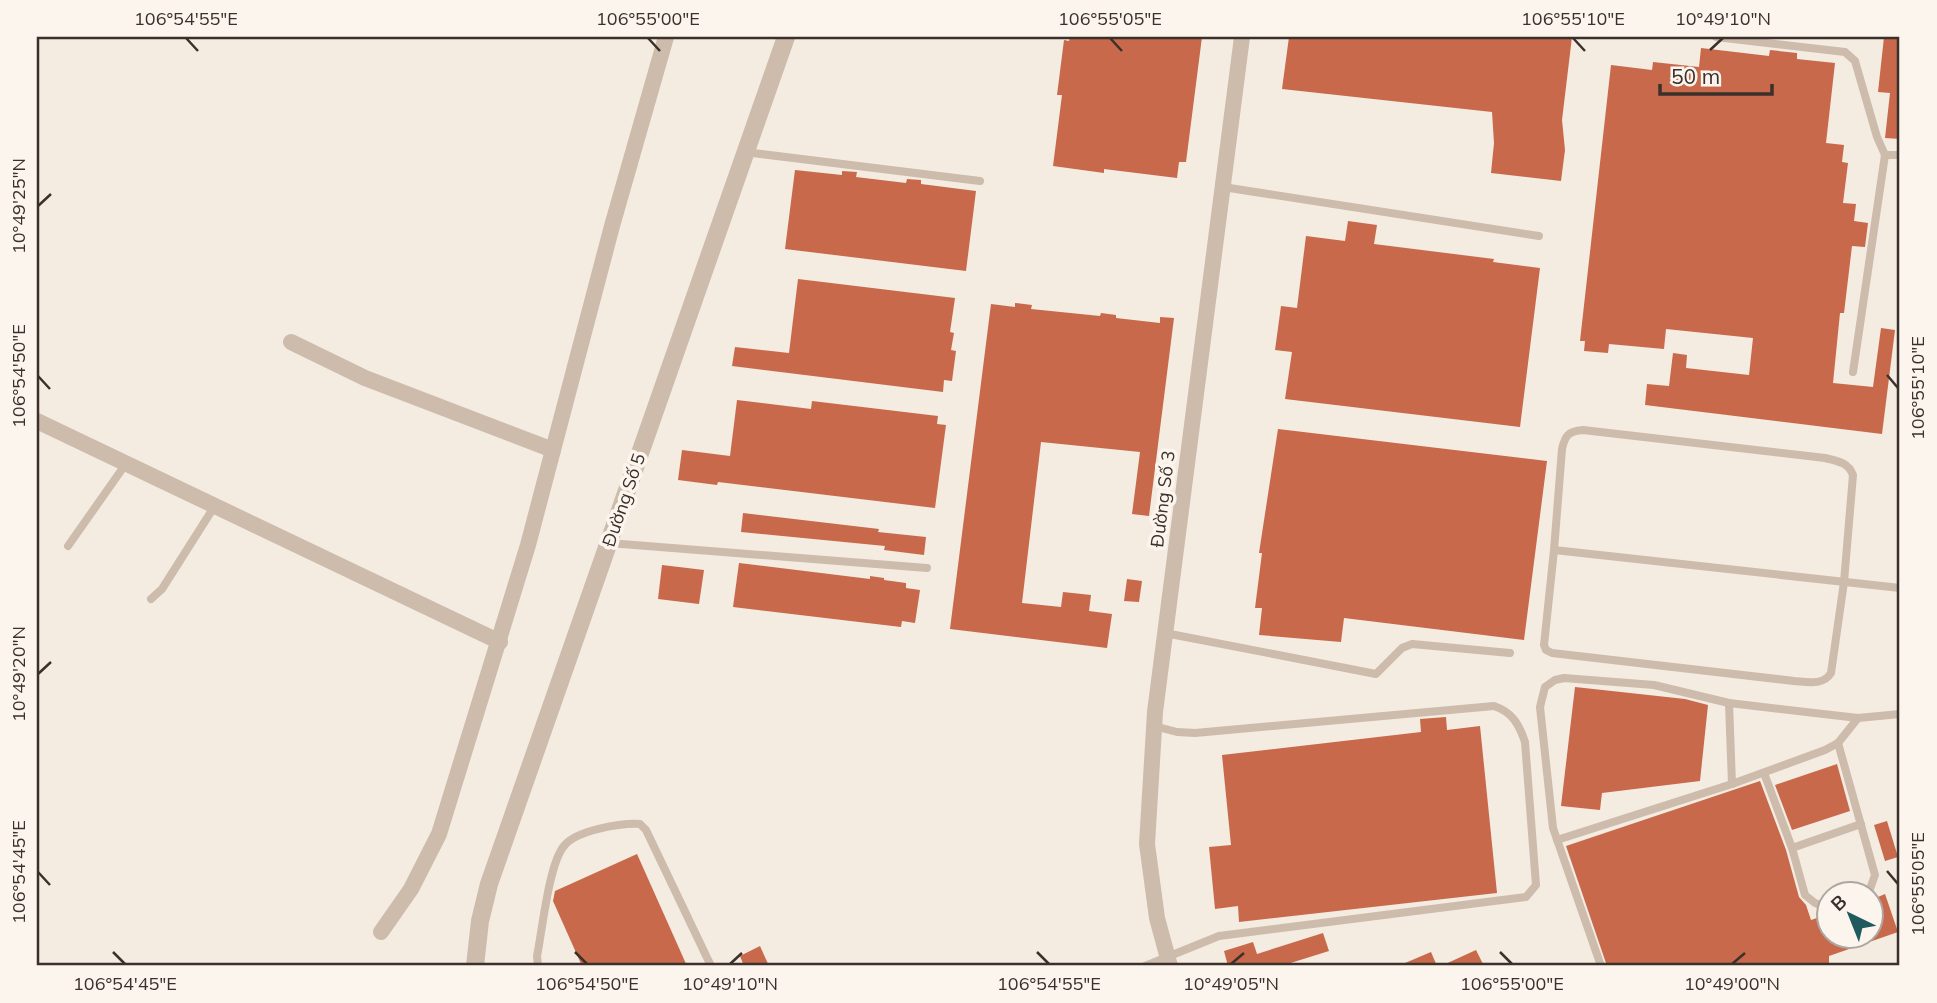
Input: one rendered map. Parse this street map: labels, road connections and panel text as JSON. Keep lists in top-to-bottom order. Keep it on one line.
{"streets":{"street":["Đường Số 3","Đường Số 5"]},"scale_bar":"50 m","north":"top left","coordinates":["106°54'55\"E","106°55'00\"E","106°55'05\"E","106°55'10\"E","10°49'10\"N","10°49'25\"N","106°54'50\"E","10°49'20\"N","106°54'45\"E","10°49'05\"N","10°49'00\"N"]}
